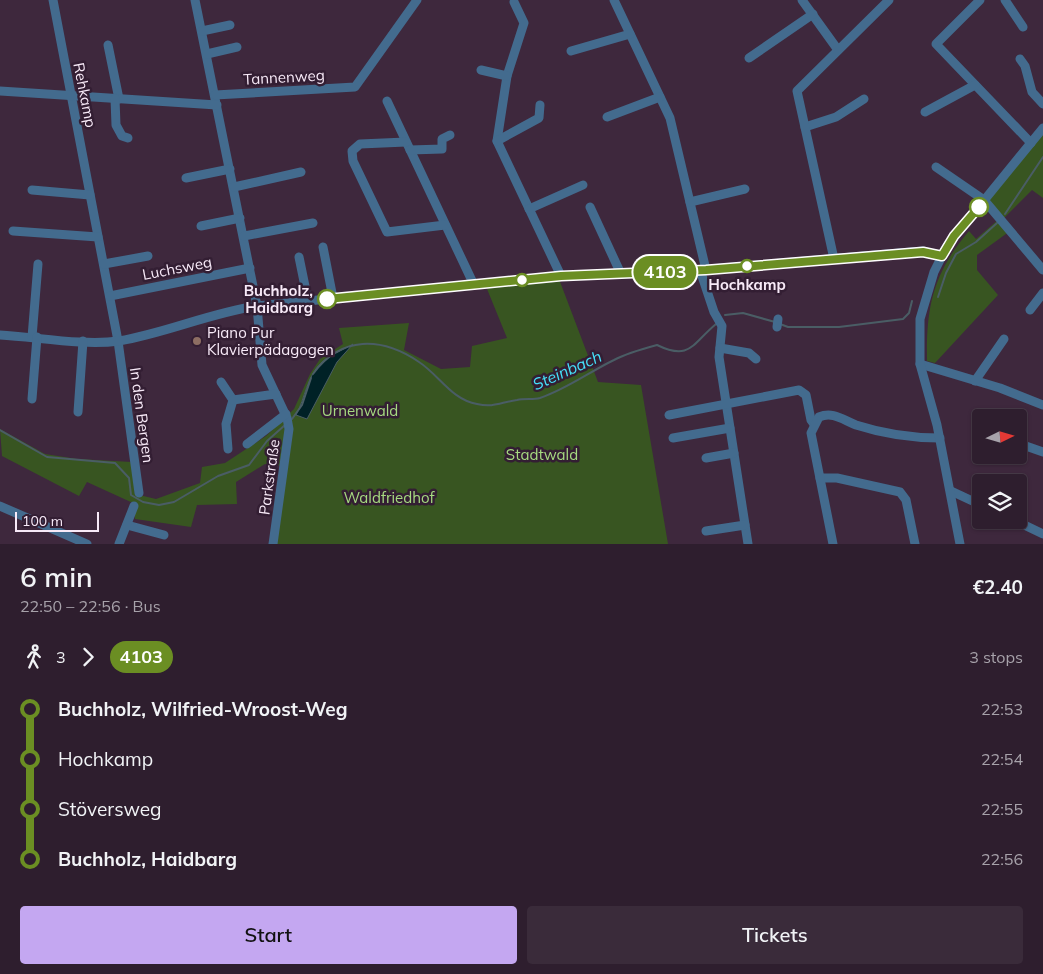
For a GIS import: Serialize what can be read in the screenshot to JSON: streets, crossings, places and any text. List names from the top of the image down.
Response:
{
  "streets": {
    "street": [
      "Tannenweg",
      "Rehkamp",
      "Luchsweg",
      "In den Bergen",
      "Parkstraße"
    ]
  },
  "crossings": [
    ["Tannenweg", "Parkstraße"],
    ["Rehkamp", "Luchsweg"],
    ["Rehkamp", "In den Bergen"],
    ["Luchsweg", "Parkstraße"]
  ],
  "water": ["Steinbach"],
  "parks": ["Urnenwald", "Stadtwald", "Waldfriedhof"],
  "places": ["Hochkamp", "Buchholz, Haidbarg", "Piano Pur Klavierpädagogen"],
  "lines": ["bus line 4103"],
  "scale_bar": "100 m",
  "north": "right",
  "page": {
    "on_map": "4103",
    "scale": "100 m",
    "heading": ["6 min", "22:50 – 22:56 · Bus", "€2.40"],
    "legs": ["3", "4103", "3 stops"],
    "list": [
      {
        "name": "Buchholz, Wilfried-Wroost-Weg",
        "value": "22:53"
      },
      {
        "name": "Hochkamp",
        "value": "22:54"
      },
      {
        "name": "Stöversweg",
        "value": "22:55"
      },
      {
        "name": "Buchholz, Haidbarg",
        "value": "22:56"
      }
    ],
    "buttons": ["Start", "Tickets"]
  }
}
